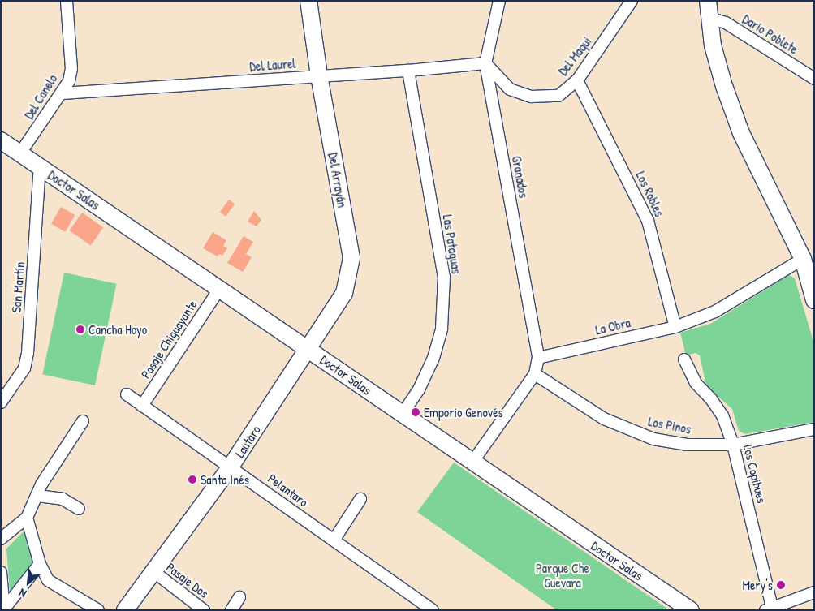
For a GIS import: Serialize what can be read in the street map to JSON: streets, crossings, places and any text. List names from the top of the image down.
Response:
{
  "streets": {
    "main road": ["Del Arrayán", "Doctor Salas", "Lautaro"],
    "street": [
      "Darío Poblete",
      "Del Maqui",
      "Del Laurel",
      "Del Canelo",
      "Granados",
      "Los Robles",
      "Las Pataguas",
      "San Martín",
      "La Obra",
      "Pasaje Chiguayante",
      "Los Pinos",
      "Los Copihues",
      "Pelantaro",
      "Pasaje Dos"
    ]
  },
  "crossings": [
    ["Del Maqui", "Del Laurel"],
    ["Del Maqui", "Granados"],
    ["Del Maqui", "Los Robles"],
    ["Del Laurel", "Del Canelo"],
    ["Del Laurel", "Granados"],
    ["Del Laurel", "Del Arrayán"],
    ["Del Laurel", "Las Pataguas"],
    ["Del Canelo", "Doctor Salas"],
    ["Granados", "La Obra"],
    ["Del Arrayán", "Doctor Salas"],
    ["Del Arrayán", "Lautaro"],
    ["Doctor Salas", "Las Pataguas"],
    ["Doctor Salas", "San Martín"],
    ["Doctor Salas", "Pasaje Chiguayante"],
    ["Doctor Salas", "Lautaro"],
    ["Los Robles", "La Obra"],
    ["Pasaje Chiguayante", "Pelantaro"],
    ["Los Pinos", "Los Copihues"],
    ["Lautaro", "Pelantaro"],
    ["Lautaro", "Pasaje Dos"]
  ],
  "parks": ["Parque Che Guevara"],
  "places": [
    "Cancha Hoyo",
    "Emporio Genovés",
    "Santa Inés",
    "Mery's"
  ],
  "north": "bottom left"
}
